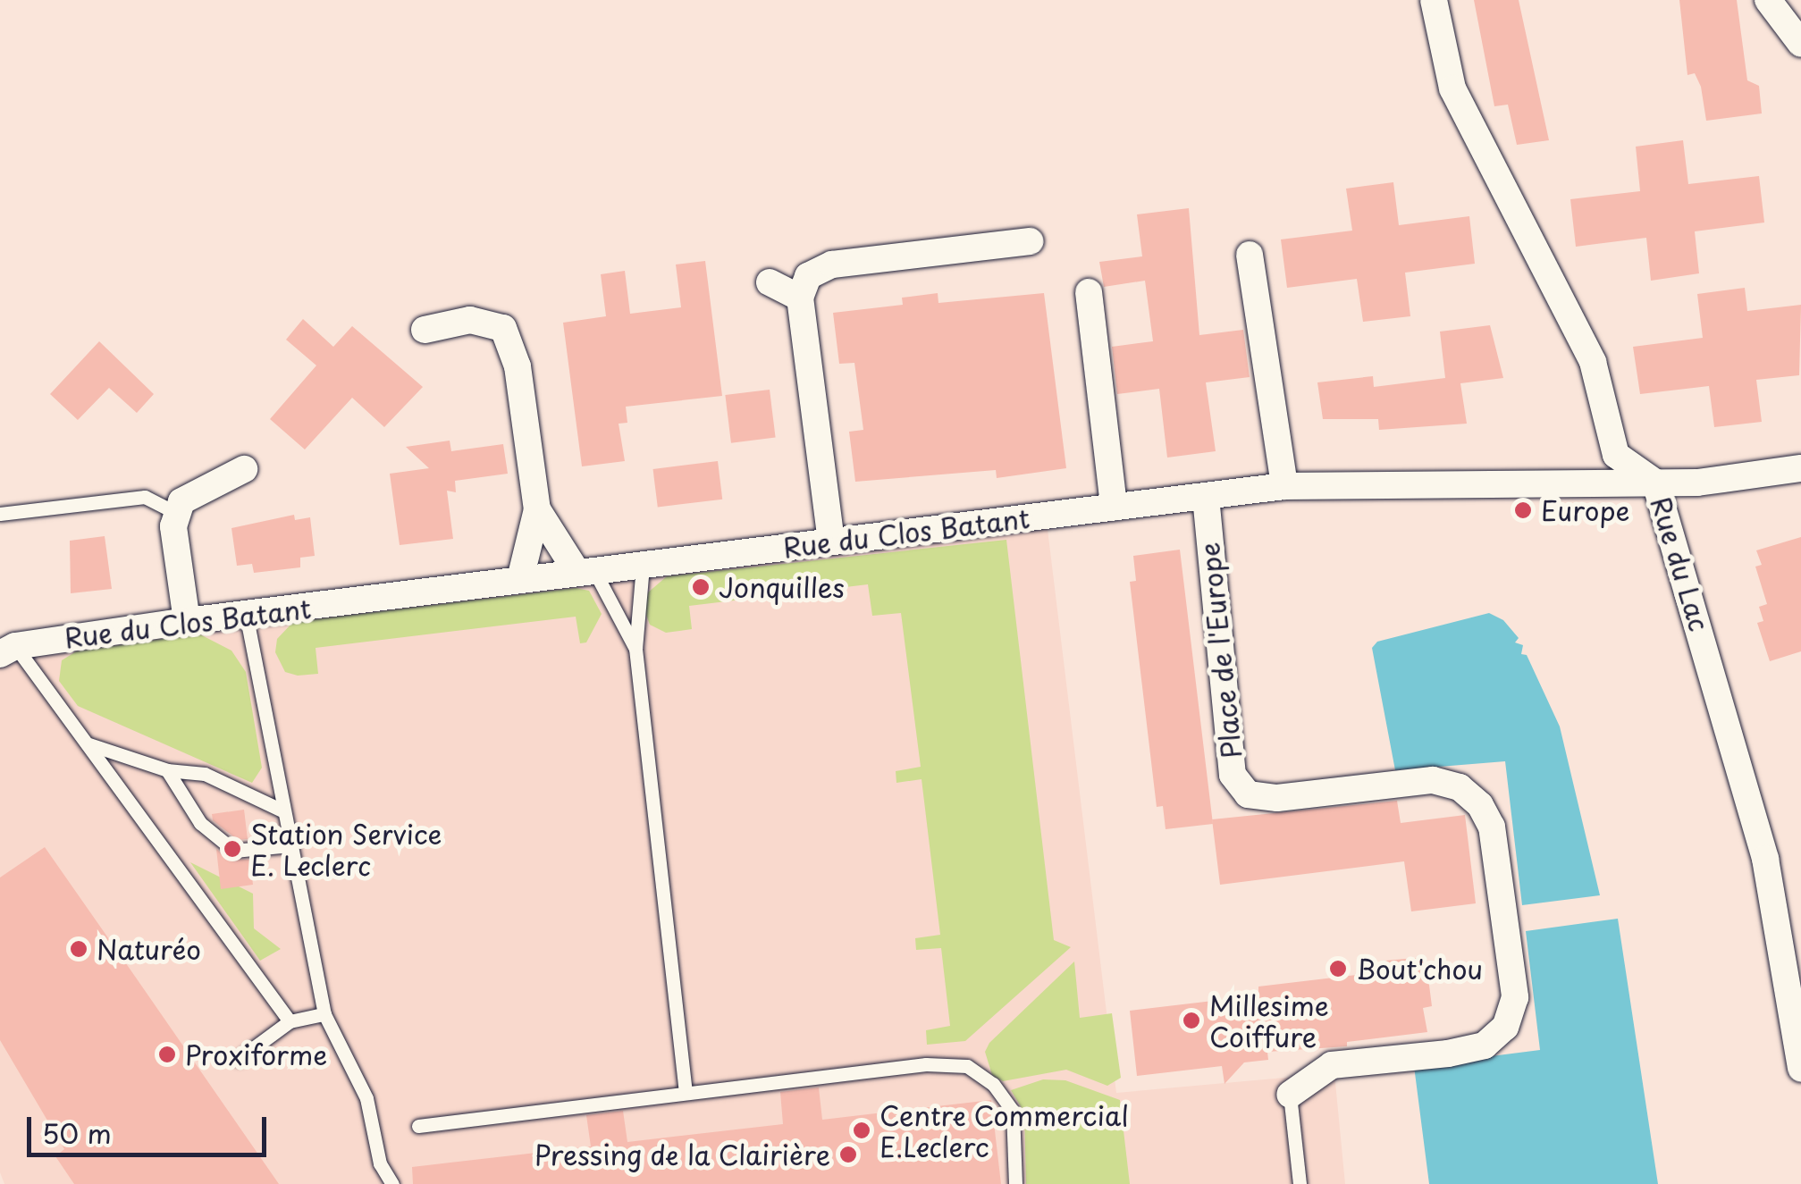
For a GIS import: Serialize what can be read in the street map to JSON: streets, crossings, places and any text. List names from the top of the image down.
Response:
{
  "streets": {
    "street": ["Rue du Clos Batant", "Rue du Lac", "Place de l'Europe"]
  },
  "crossings": [
    ["Rue du Clos Batant", "Rue du Lac"],
    ["Rue du Clos Batant", "Place de l'Europe"]
  ],
  "places": [
    "Europe",
    "Jonquilles",
    "Station Service E. Leclerc",
    "Naturéo",
    "Bout'chou",
    "Millesime Coiffure",
    "Proxiforme",
    "Centre Commercial E.Leclerc",
    "Pressing de la Clairière"
  ],
  "scale_bar": "50 m"
}
